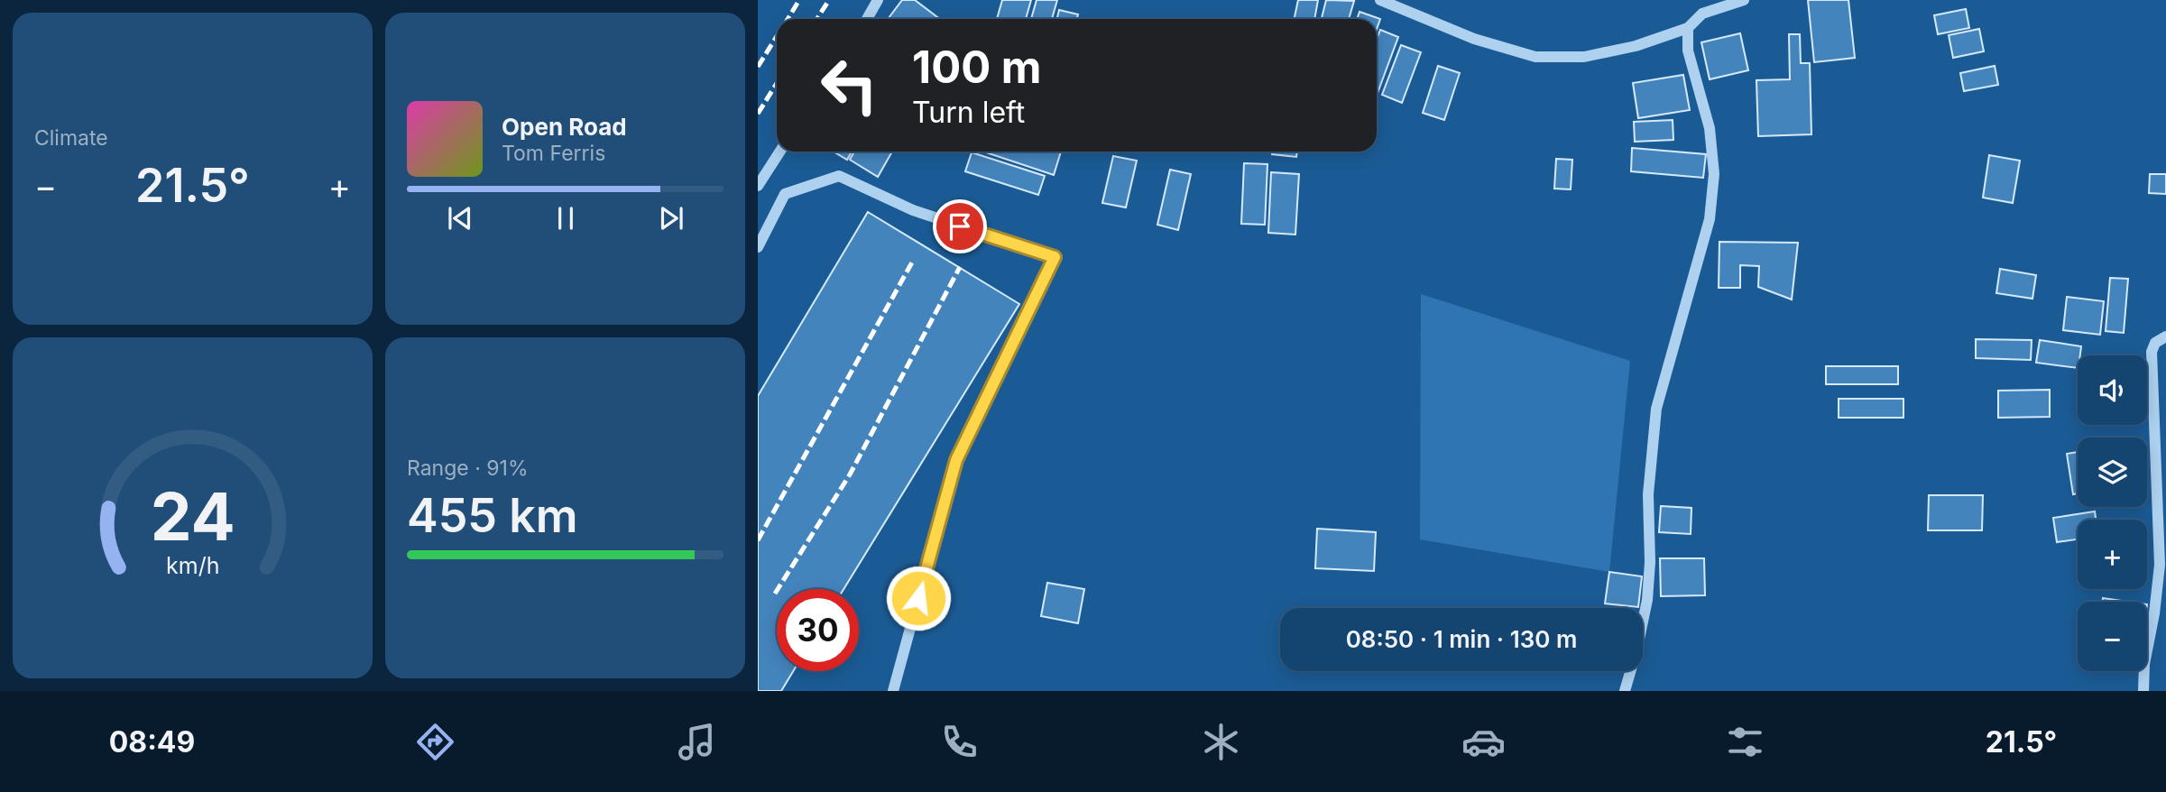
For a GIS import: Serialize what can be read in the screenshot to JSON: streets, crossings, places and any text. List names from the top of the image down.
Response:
{
  "page": {
    "tile": [
      "Climate",
      ["Range · 91%", "455 km"]
    ],
    "turn": ["100 m", "Turn left"],
    "song": ["Open Road", "Tom Ferris"],
    "heat": ["−", "21.5°", "+"],
    "map_buttons": ["+", "−"],
    "limit": "30",
    "trip": "08:50 · 1 min · 130 m",
    "tabs": ["08:49", "21.5°"],
    "gauge": ["24", "km/h"]
  }
}
